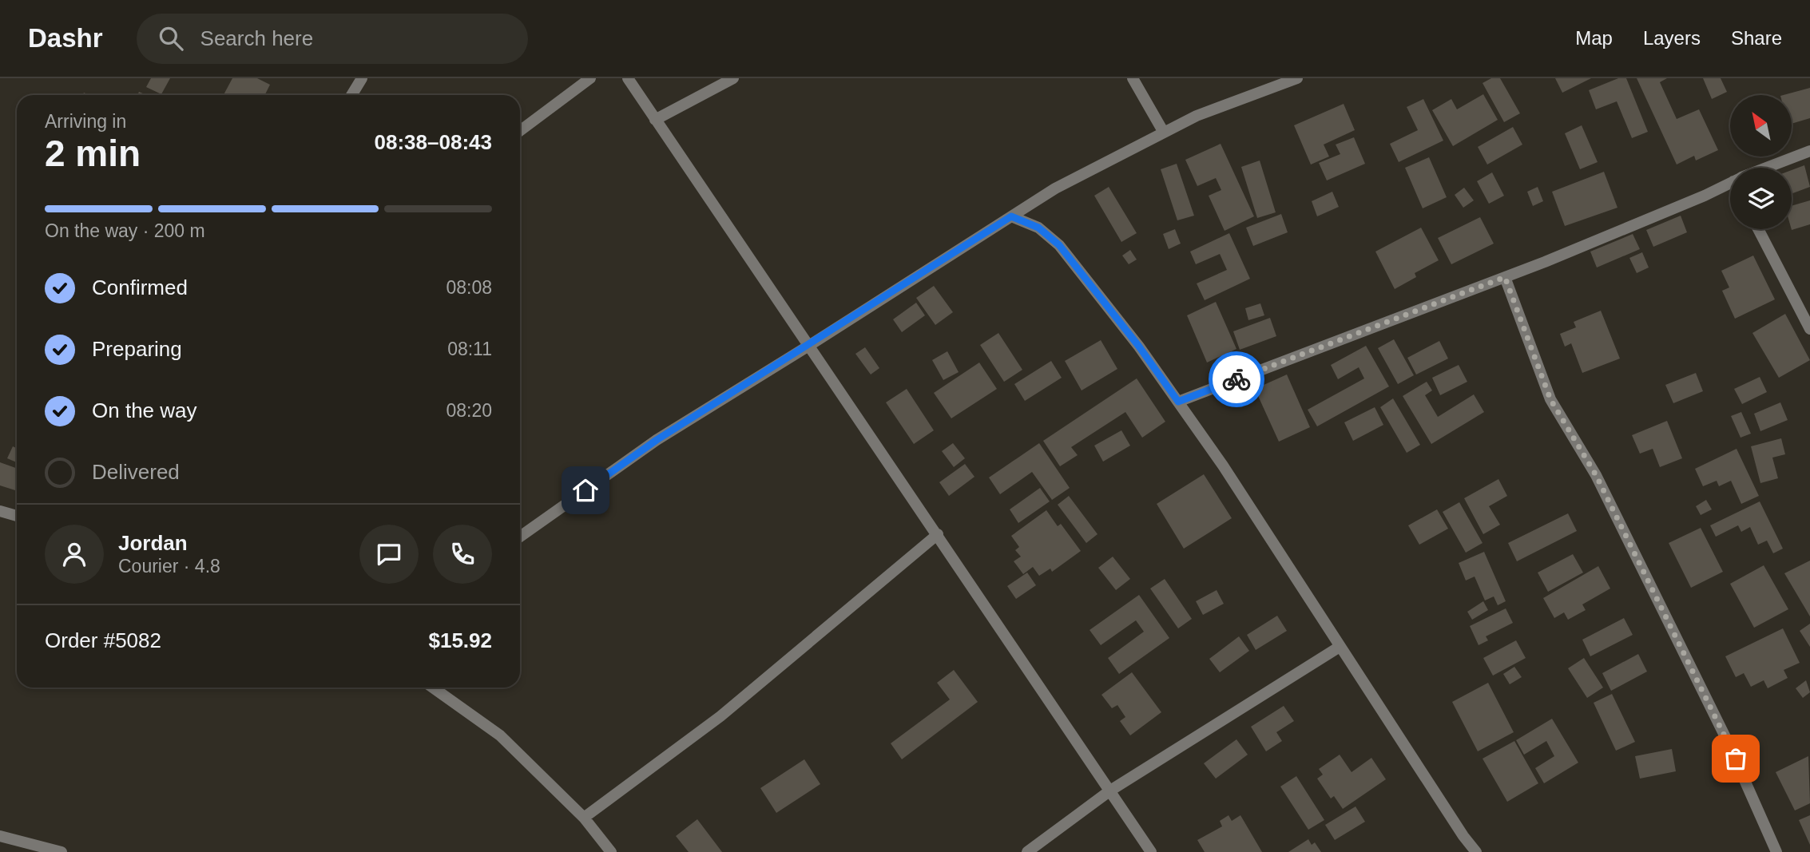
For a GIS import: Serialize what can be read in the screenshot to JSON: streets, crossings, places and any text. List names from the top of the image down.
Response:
{
  "north": "top left",
  "page": {
    "header": "Dashr",
    "search": "Search here",
    "nav": ["Map", "Layers", "Share"],
    "heading": ["2 min", "Arriving in", "08:38–08:43"],
    "panel": [
      "Jordan",
      "Courier · 4.8",
      "Order #5082",
      "$15.92"
    ],
    "bar": "On the way · 200 m",
    "list": [
      ["Confirmed", "08:08"],
      ["Preparing", "08:11"],
      ["On the way", "08:20"],
      "Delivered"
    ]
  }
}
